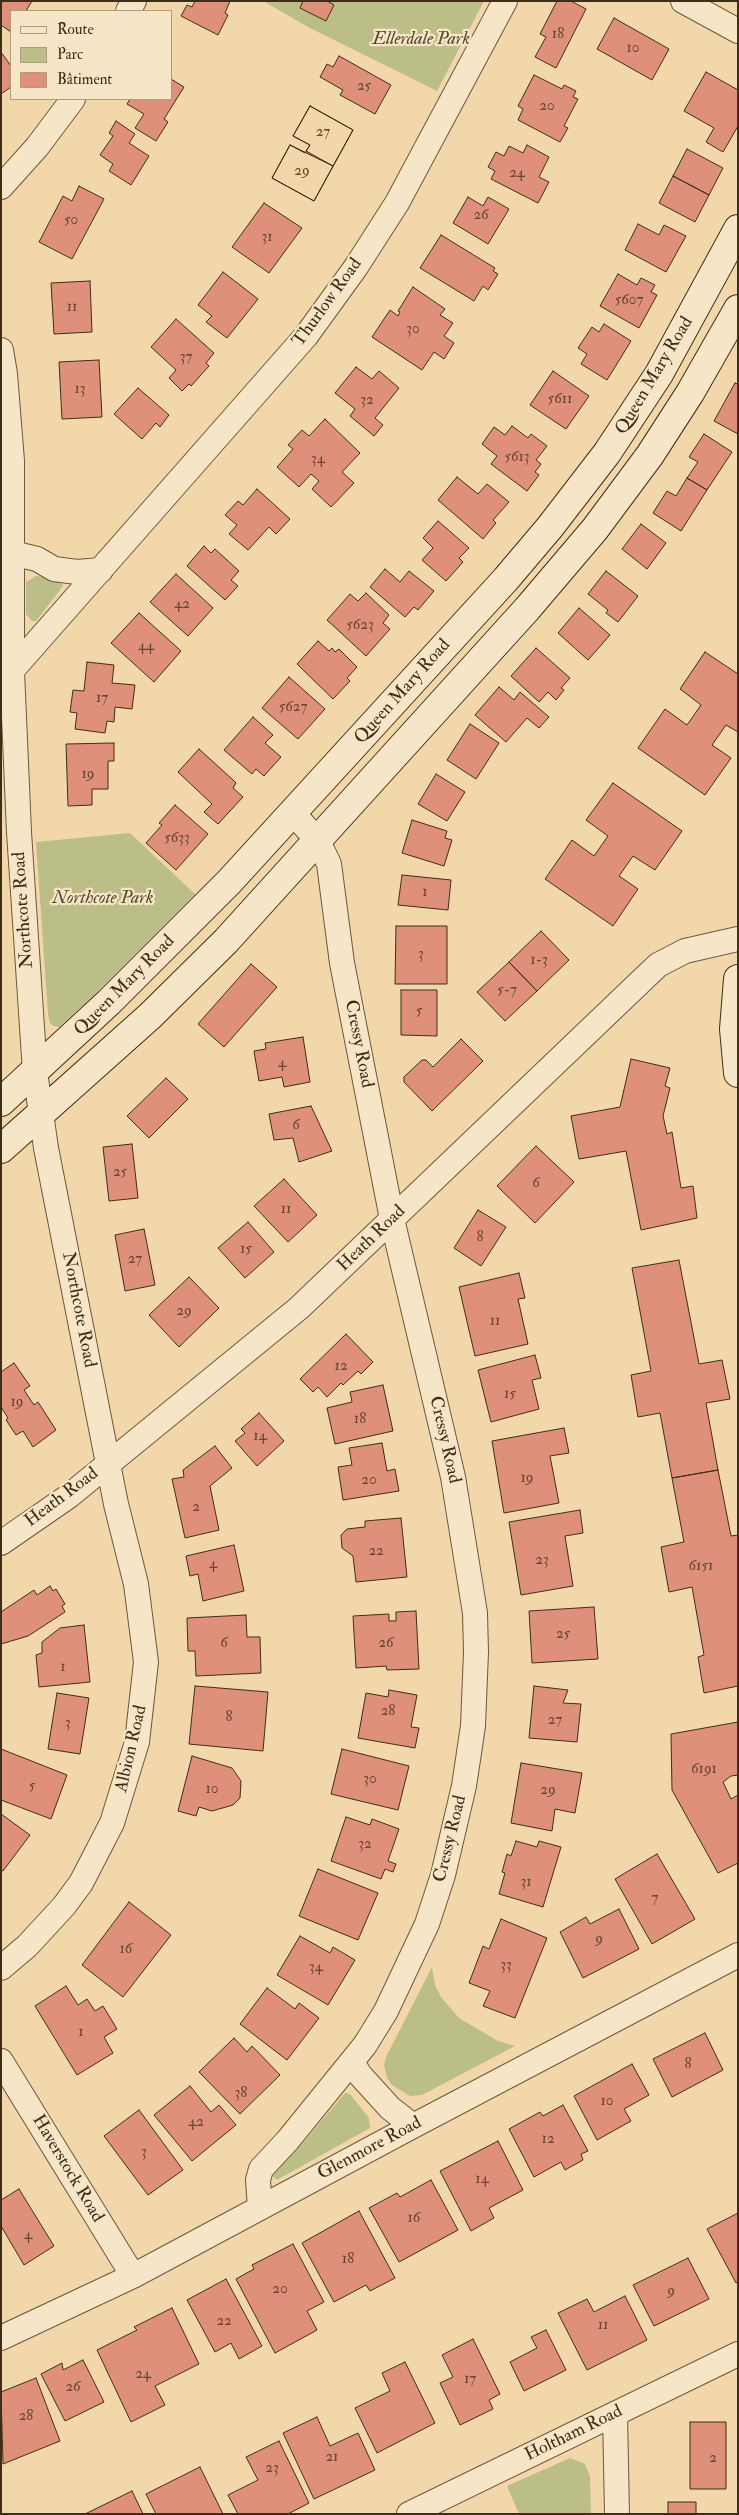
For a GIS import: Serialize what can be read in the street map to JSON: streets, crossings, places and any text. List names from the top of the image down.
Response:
{
  "streets": {
    "street": [
      "Thurlow Road",
      "Queen Mary Road",
      "Northcote Road",
      "Cressy Road",
      "Heath Road",
      "Albion Road",
      "Glenmore Road",
      "Haverstock Road",
      "Holtham Road"
    ]
  },
  "crossings": [
    ["Thurlow Road", "Northcote Road"],
    ["Queen Mary Road", "Northcote Road"],
    ["Queen Mary Road", "Cressy Road"],
    ["Northcote Road", "Heath Road"],
    ["Northcote Road", "Albion Road"],
    ["Cressy Road", "Heath Road"],
    ["Cressy Road", "Glenmore Road"],
    ["Heath Road", "Albion Road"],
    ["Glenmore Road", "Haverstock Road"]
  ],
  "parks": ["Ellerdale Park", "Northcote Park"],
  "house_numbers": [
    "18",
    "10",
    "25",
    "20",
    "27",
    "29",
    "24",
    "26",
    "50",
    "31",
    "5607",
    "11",
    "30",
    "37",
    "13",
    "5611",
    "32",
    "5613",
    "34",
    "42",
    "5623",
    "44",
    "17",
    "5627",
    "19",
    "5633",
    "1",
    "3",
    "1-3",
    "5-7",
    "5",
    "4",
    "6",
    "25",
    "6",
    "11",
    "8",
    "15",
    "27",
    "29",
    "11",
    "12",
    "15",
    "19",
    "18",
    "14",
    "19",
    "20",
    "2",
    "22",
    "23",
    "4",
    "6151",
    "25",
    "6",
    "26",
    "1",
    "28",
    "8",
    "27",
    "3",
    "6191",
    "30",
    "5",
    "10",
    "29",
    "32",
    "31",
    "7",
    "9",
    "16",
    "33",
    "34",
    "1",
    "8",
    "38",
    "10",
    "42",
    "12",
    "3",
    "14",
    "16",
    "4",
    "18",
    "20",
    "9",
    "22",
    "11",
    "24",
    "17",
    "26",
    "28",
    "21",
    "2",
    "23"
  ],
  "legend": ["Route", "Parc", "Bâtiment"]
}
